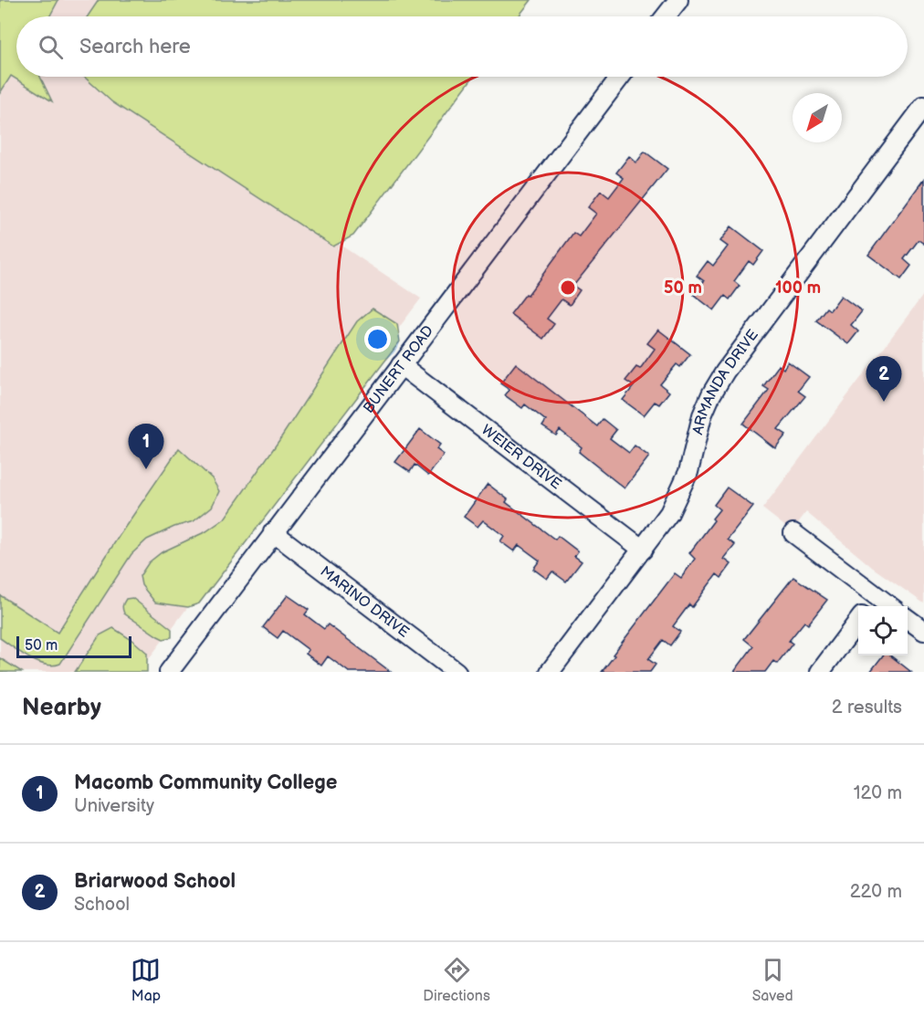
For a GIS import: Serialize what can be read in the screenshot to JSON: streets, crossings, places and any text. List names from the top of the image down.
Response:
{
  "streets": {
    "street": [
      "BUNERT ROAD",
      "ARMANDA DRIVE",
      "WEIER DRIVE",
      "MARINO DRIVE"
    ]
  },
  "crossings": [
    ["BUNERT ROAD", "WEIER DRIVE"],
    ["BUNERT ROAD", "MARINO DRIVE"],
    ["ARMANDA DRIVE", "WEIER DRIVE"]
  ],
  "scale_bar": "50 m",
  "north": "bottom left",
  "page": {
    "search": "Search here",
    "pins": ["2", "1"],
    "scale": "50 m",
    "heading": ["Nearby", "2 results"],
    "list": [
      {
        "mark": "1",
        "name": "Macomb Community College",
        "note": "University",
        "value": "120 m"
      },
      {
        "mark": "2",
        "name": "Briarwood School",
        "note": "School",
        "value": "220 m"
      }
    ],
    "nav": ["Map", "Directions", "Saved"]
  },
  "rings": ["50 m", "100 m"]
}
